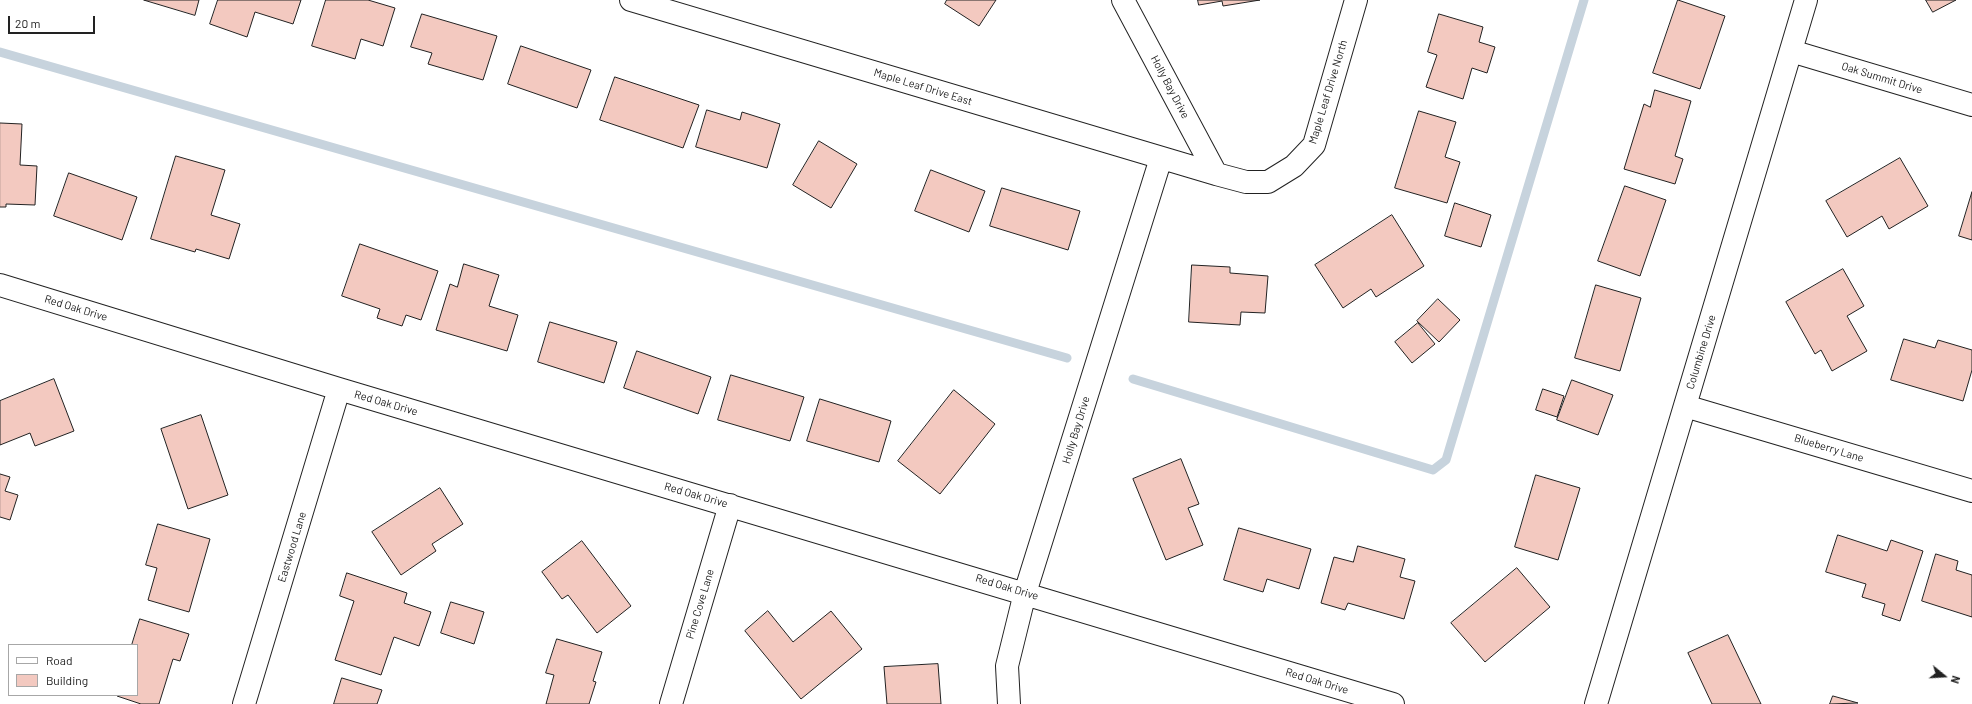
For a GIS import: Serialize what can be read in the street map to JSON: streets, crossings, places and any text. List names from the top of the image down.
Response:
{
  "streets": {
    "street": [
      "Oak Summit Drive",
      "Maple Leaf Drive East",
      "Holly Bay Drive",
      "Maple Leaf Drive North",
      "Red Oak Drive",
      "Columbine Drive",
      "Blueberry Lane",
      "Eastwood Lane",
      "Pine Cove Lane"
    ]
  },
  "crossings": [
    ["Oak Summit Drive", "Columbine Drive"],
    ["Maple Leaf Drive East", "Holly Bay Drive"],
    ["Maple Leaf Drive East", "Maple Leaf Drive North"],
    ["Holly Bay Drive", "Maple Leaf Drive North"],
    ["Holly Bay Drive", "Red Oak Drive"],
    ["Red Oak Drive", "Eastwood Lane"],
    ["Red Oak Drive", "Pine Cove Lane"],
    ["Columbine Drive", "Blueberry Lane"]
  ],
  "legend": ["Road", "Building"],
  "scale_bar": "20 m",
  "north": "right"
}
